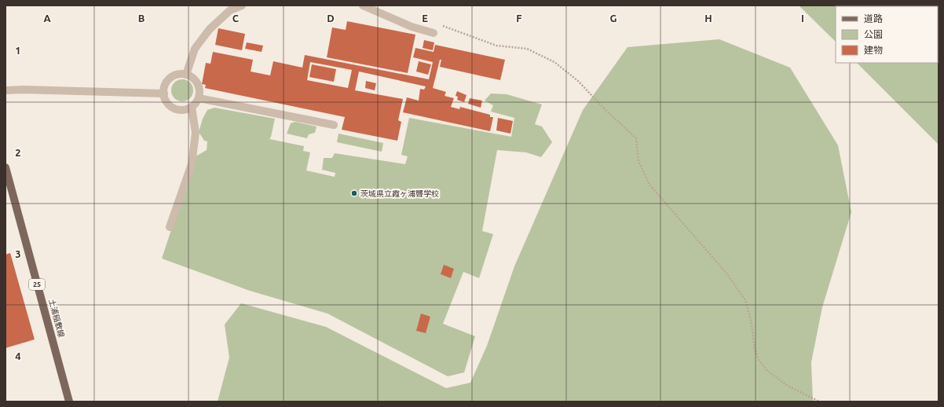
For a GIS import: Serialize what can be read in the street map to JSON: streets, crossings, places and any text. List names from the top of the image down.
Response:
{
  "streets": {
    "main road": ["25", "土浦稲敷線"]
  },
  "places": ["茨城県立霞ヶ浦聾学校"],
  "legend": ["道路", "公園", "建物"],
  "grid": {
    "columns": [
      "A",
      "B",
      "C",
      "D",
      "E",
      "F",
      "G",
      "H",
      "I"
    ],
    "rows": [
      "1",
      "2",
      "3",
      "4"
    ]
  }
}
